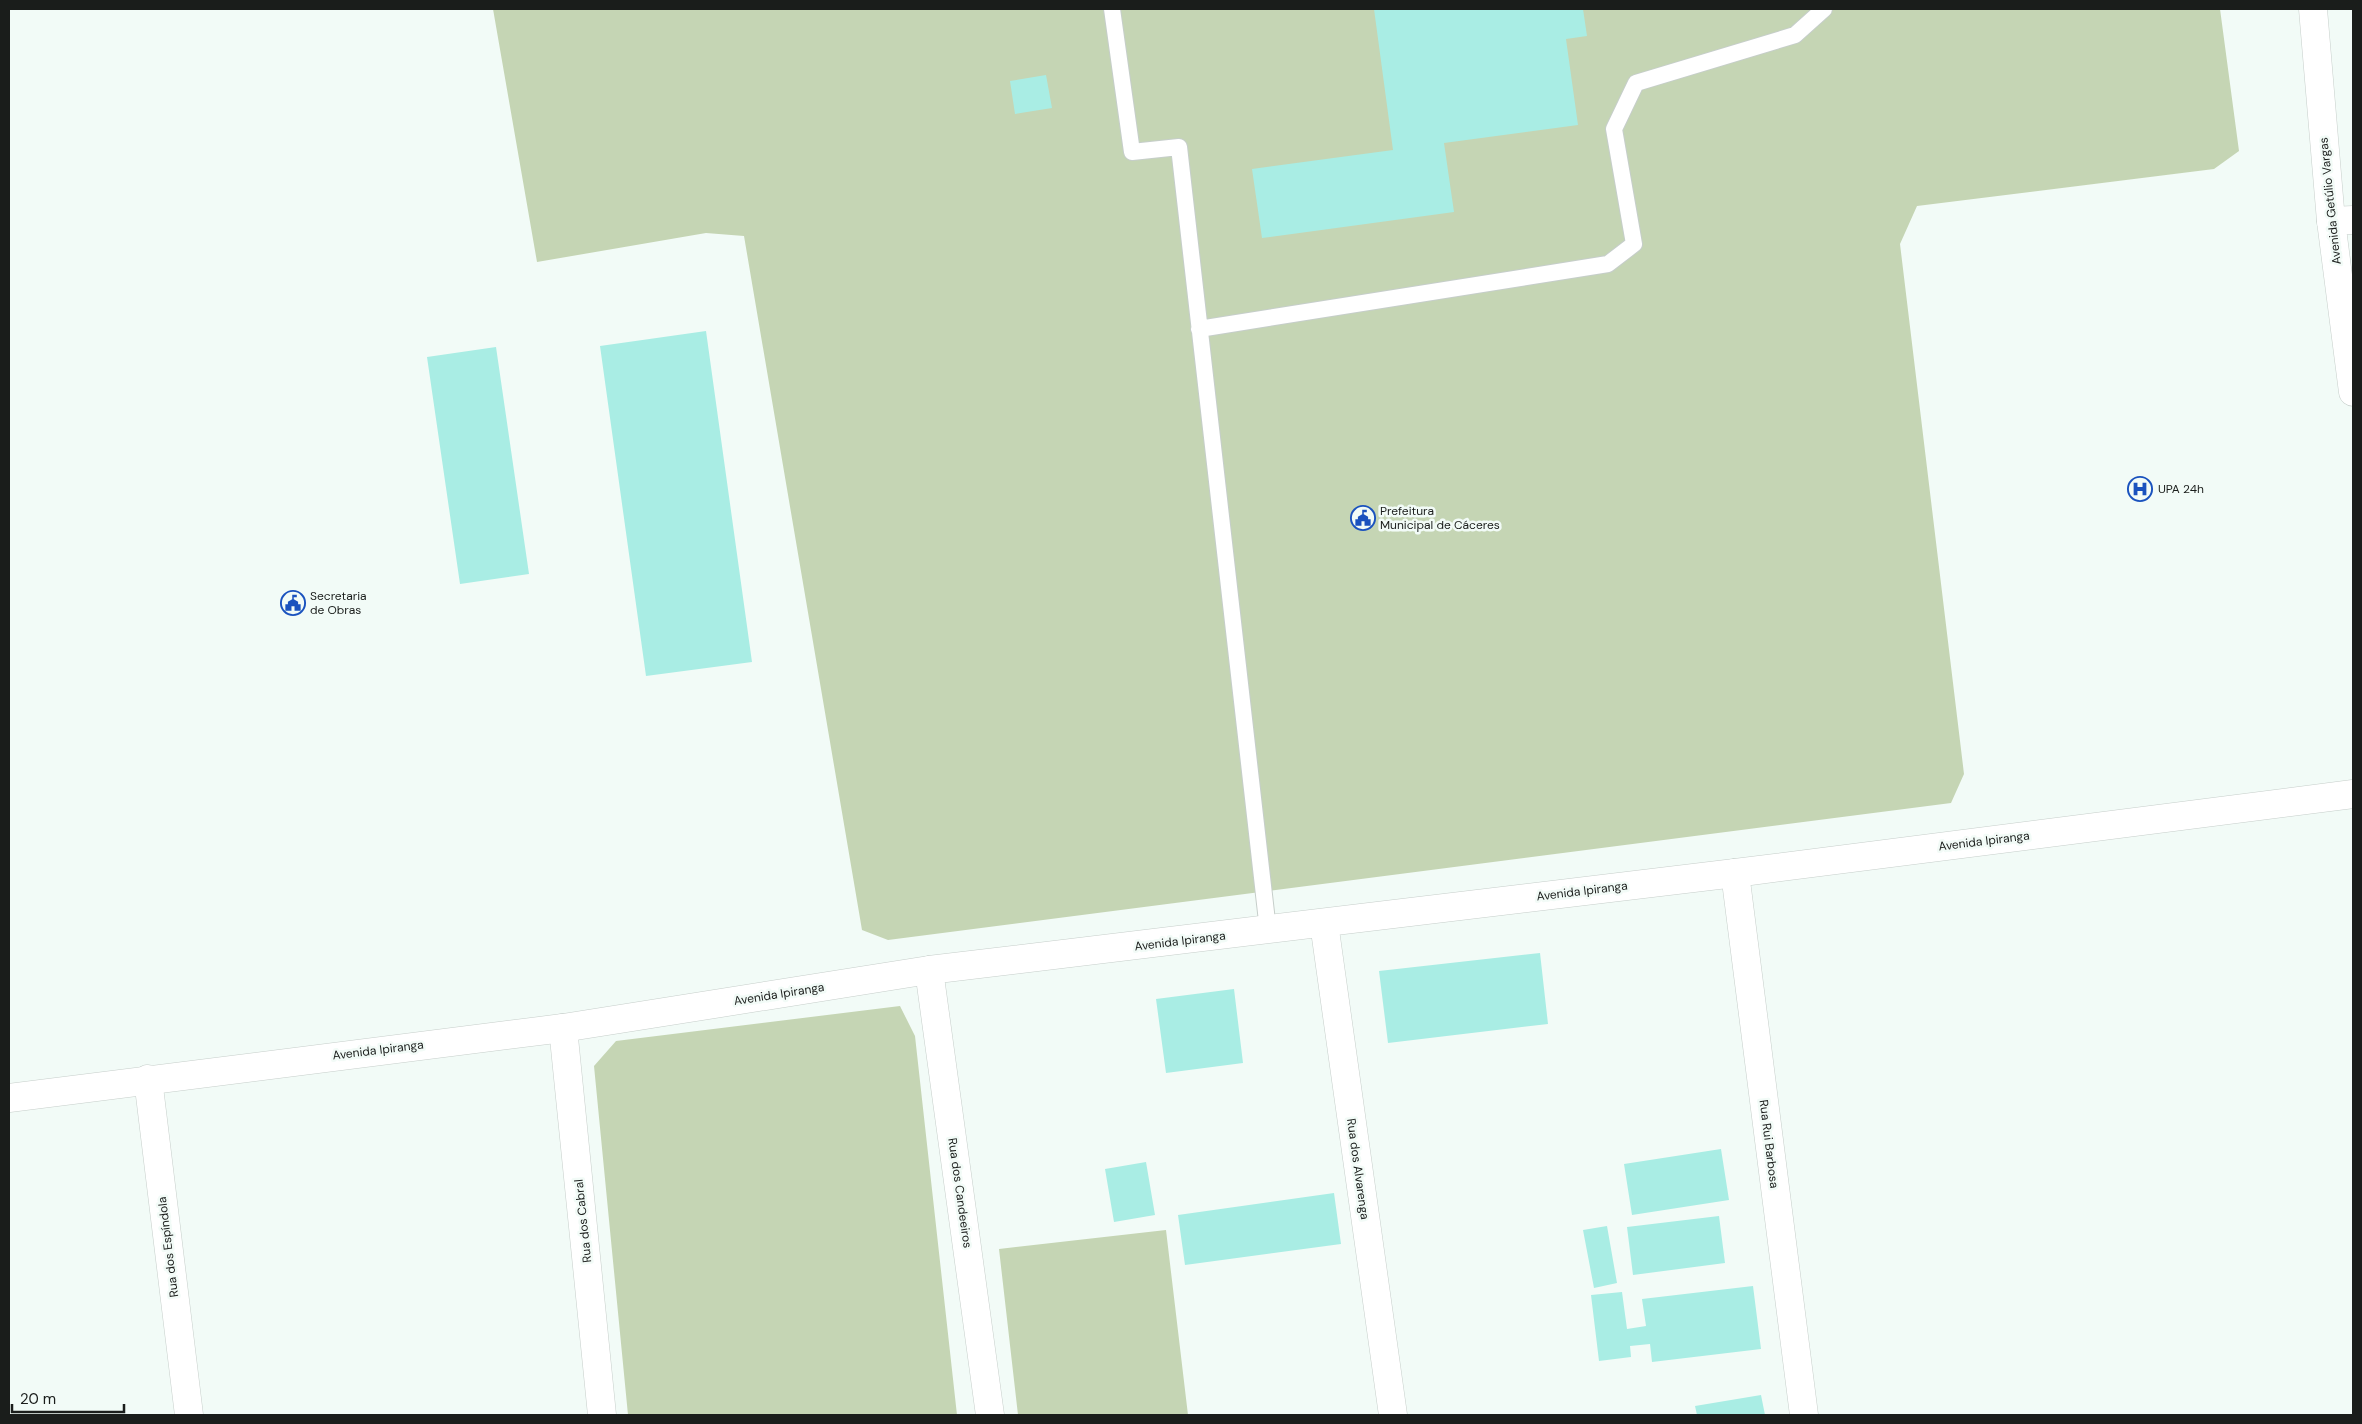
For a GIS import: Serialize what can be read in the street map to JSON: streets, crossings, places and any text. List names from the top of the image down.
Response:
{
  "streets": {
    "street": [
      "Avenida Getúlio Vargas",
      "Avenida Ipiranga",
      "Rua Rui Barbosa",
      "Rua dos Alvarenga",
      "Rua dos Candeeiros",
      "Rua dos Cabral",
      "Rua dos Espíndola"
    ]
  },
  "crossings": [
    ["Avenida Ipiranga", "Rua Rui Barbosa"],
    ["Avenida Ipiranga", "Rua dos Alvarenga"],
    ["Avenida Ipiranga", "Rua dos Candeeiros"],
    ["Avenida Ipiranga", "Rua dos Cabral"],
    ["Avenida Ipiranga", "Rua dos Espíndola"]
  ],
  "places": {
    "hospital": ["UPA 24h"],
    "public building": ["Prefeitura Municipal de Cáceres", "Secretaria de Obras"]
  },
  "scale_bar": "20 m"
}
